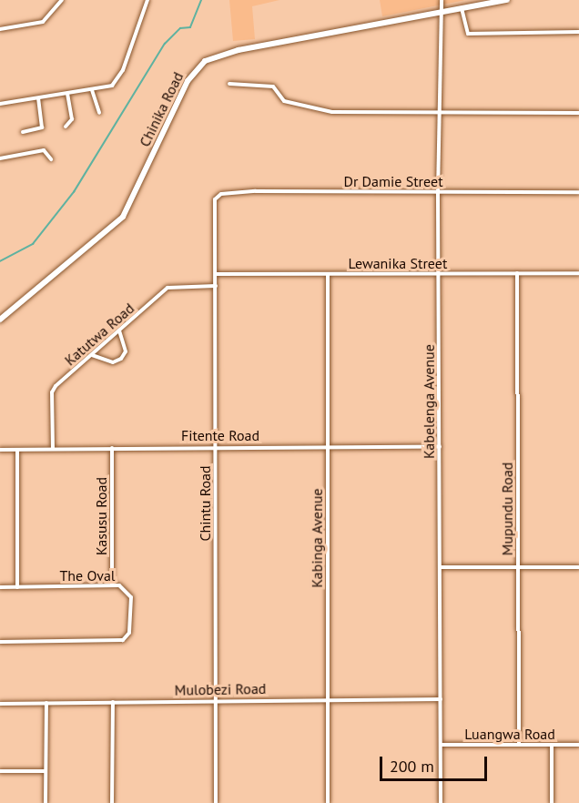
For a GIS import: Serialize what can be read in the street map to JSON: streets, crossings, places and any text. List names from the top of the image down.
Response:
{
  "streets": {
    "main road": ["Chinika Road"],
    "street": [
      "Dr Damie Street",
      "Lewanika Street",
      "Katutwa Road",
      "Kabelenga Avenue",
      "Fitente Road",
      "Chintu Road",
      "Mupundu Road",
      "Kasusu Road",
      "Kabinga Avenue",
      "The Oval",
      "Mulobezi Road",
      "Luangwa Road"
    ]
  },
  "crossings": [
    ["Chinika Road", "Kabelenga Avenue"],
    ["Dr Damie Street", "Kabelenga Avenue"],
    ["Dr Damie Street", "Chintu Road"],
    ["Lewanika Street", "Kabelenga Avenue"],
    ["Lewanika Street", "Chintu Road"],
    ["Lewanika Street", "Mupundu Road"],
    ["Lewanika Street", "Kabinga Avenue"],
    ["Katutwa Road", "Fitente Road"],
    ["Katutwa Road", "Chintu Road"],
    ["Kabelenga Avenue", "Fitente Road"],
    ["Kabelenga Avenue", "Mulobezi Road"],
    ["Kabelenga Avenue", "Luangwa Road"],
    ["Fitente Road", "Chintu Road"],
    ["Fitente Road", "Kasusu Road"],
    ["Fitente Road", "Kabinga Avenue"],
    ["Chintu Road", "Mulobezi Road"],
    ["Mupundu Road", "Luangwa Road"],
    ["Kasusu Road", "The Oval"],
    ["Kabinga Avenue", "Mulobezi Road"]
  ],
  "scale_bar": "200 m"
}
